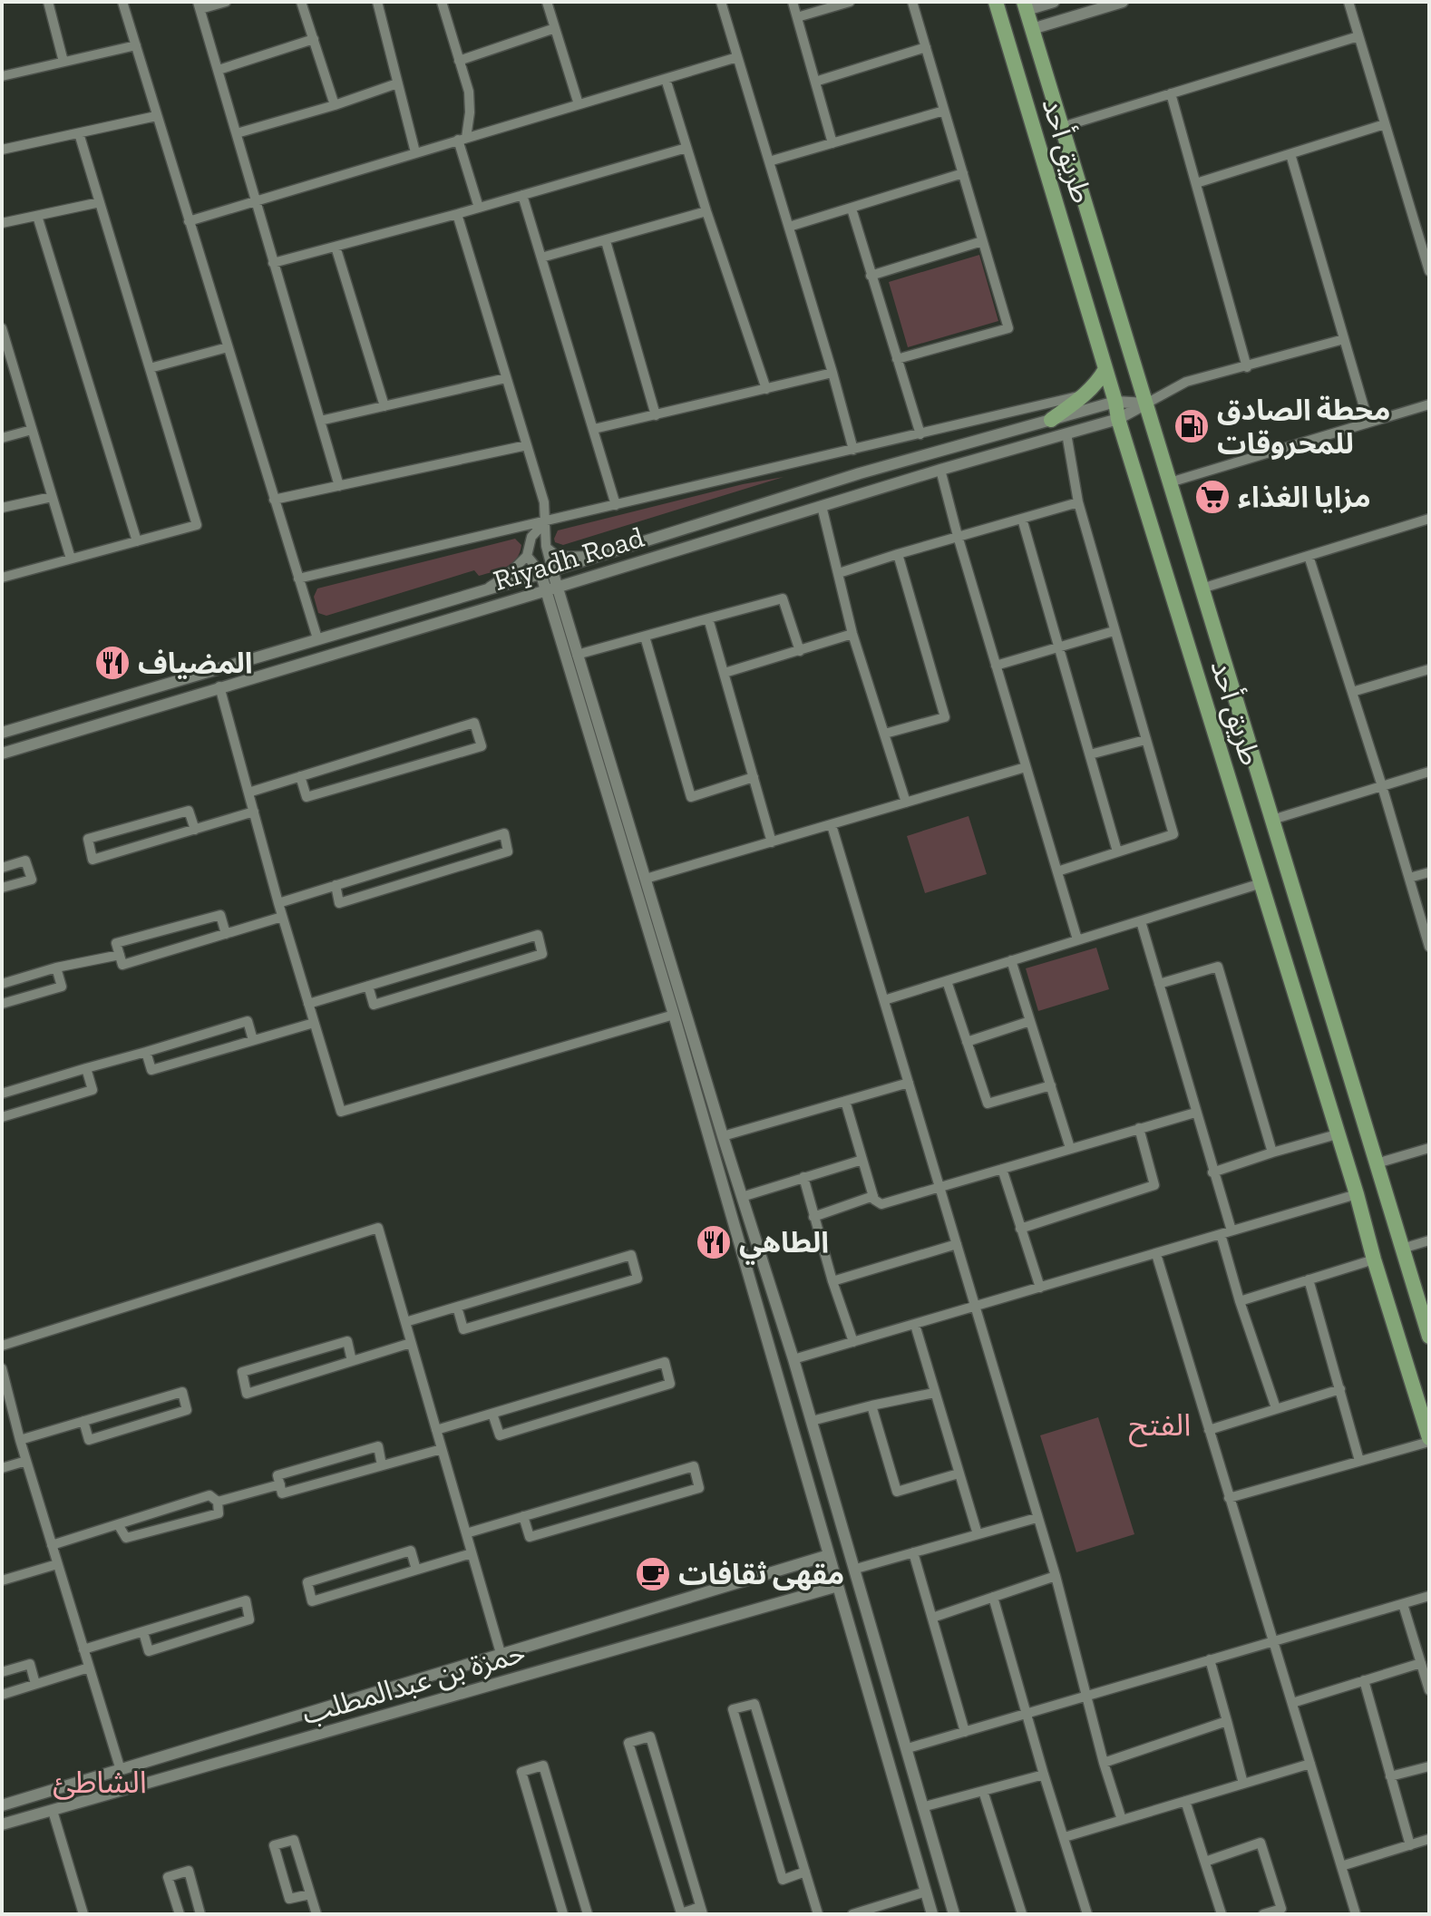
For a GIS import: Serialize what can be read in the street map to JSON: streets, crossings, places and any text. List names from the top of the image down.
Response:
{
  "streets": {
    "main road": ["طريق أحد"],
    "street": ["Riyadh Road", "حمزة بن عبدالمطلب"]
  },
  "crossings": [
    ["طريق أحد", "Riyadh Road"]
  ],
  "districts": ["الفتح", "الشاطئ"],
  "places": {
    "fuel station": ["محطة الصادق للمحروقات"],
    "supermarket": ["مزايا الغذاء"],
    "restaurant": ["المضياف", "الطاهي"],
    "cafe": ["مقهى ثقافات"]
  }
}
